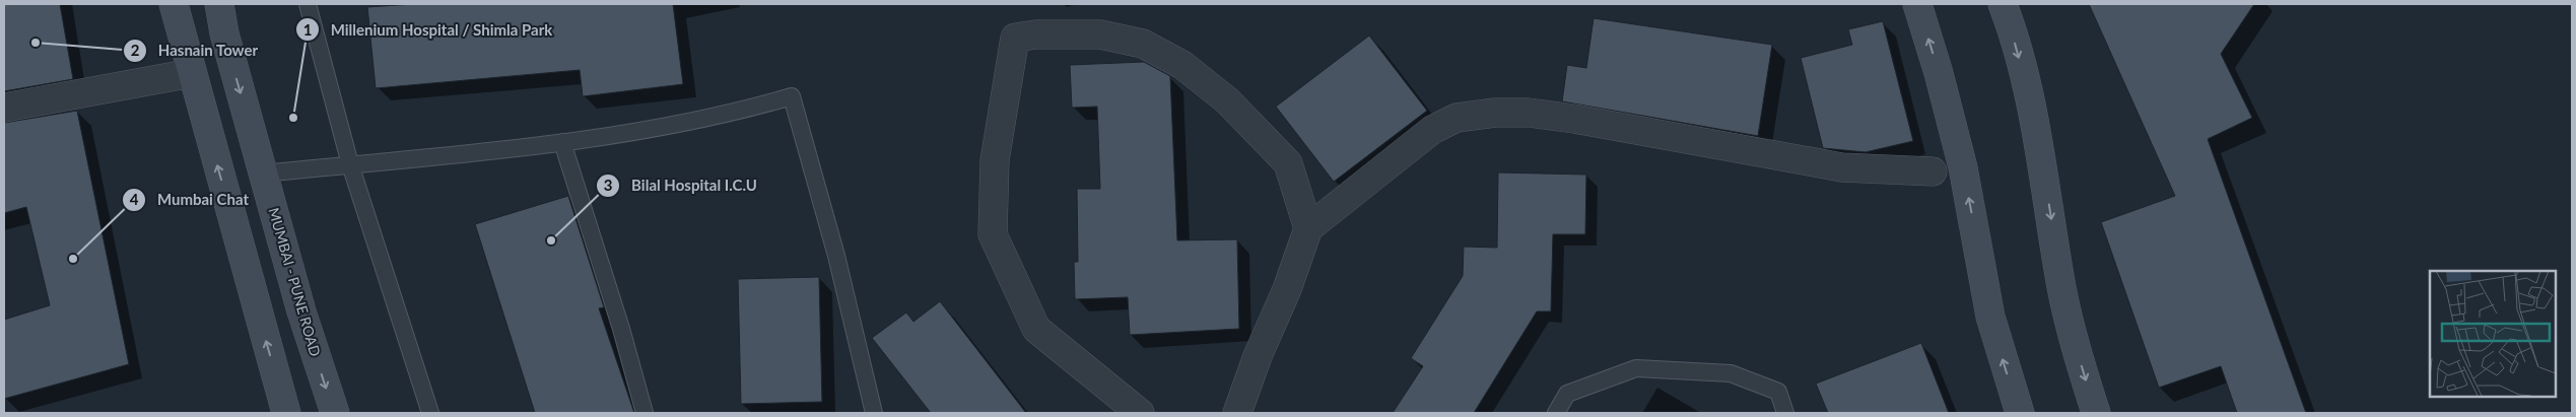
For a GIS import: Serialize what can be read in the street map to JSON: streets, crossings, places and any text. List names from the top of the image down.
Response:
{
  "streets": {
    "main road": ["MUMBAI - PUNE ROAD"]
  },
  "places": [
    "Hasnain Tower",
    "Millenium Hospital / Shimla Park",
    "Bilal Hospital I.C.U",
    "Mumbai Chat"
  ]
}
